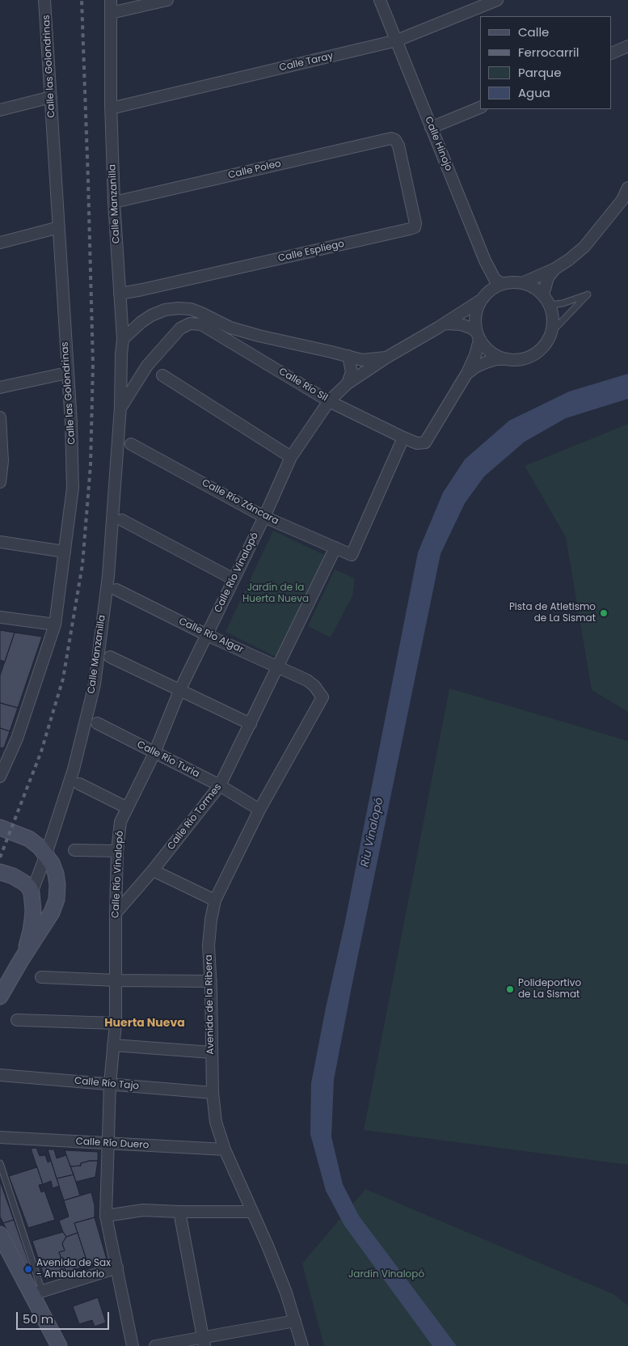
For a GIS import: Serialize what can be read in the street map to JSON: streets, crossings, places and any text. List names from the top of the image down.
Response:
{
  "streets": {
    "street": [
      "Calle Taray",
      "Calle las Golondrinas",
      "Calle Hinojo",
      "Calle Poleo",
      "Calle Manzanilla",
      "Calle Espliego",
      "Calle Río Sil",
      "Calle Río Záncara",
      "Calle Río Vinalopó",
      "Calle Río Algar",
      "Calle Río Turia",
      "Calle Río Tormes",
      "Avenida de la Ribera",
      "Calle Río Tajo",
      "Calle Río Duero"
    ]
  },
  "crossings": [
    ["Calle Taray", "Calle Hinojo"],
    ["Calle Taray", "Calle Manzanilla"],
    ["Calle Hinojo", "Calle Río Vinalopó"],
    ["Calle Poleo", "Calle Manzanilla"],
    ["Calle Poleo", "Calle Espliego"],
    ["Calle Manzanilla", "Calle Espliego"],
    ["Calle Manzanilla", "Calle Río Sil"],
    ["Calle Río Sil", "Calle Río Záncara"],
    ["Calle Río Sil", "Calle Río Vinalopó"],
    ["Calle Río Záncara", "Calle Río Vinalopó"],
    ["Calle Río Záncara", "Calle Río Tormes"],
    ["Calle Río Vinalopó", "Calle Río Algar"],
    ["Calle Río Vinalopó", "Calle Río Turia"],
    ["Calle Río Vinalopó", "Calle Río Tormes"],
    ["Calle Río Vinalopó", "Calle Río Tajo"],
    ["Calle Río Vinalopó", "Calle Río Duero"],
    ["Calle Río Algar", "Calle Río Tormes"],
    ["Calle Río Algar", "Avenida de la Ribera"],
    ["Calle Río Turia", "Calle Río Tormes"],
    ["Calle Río Turia", "Avenida de la Ribera"],
    ["Avenida de la Ribera", "Calle Río Tajo"],
    ["Avenida de la Ribera", "Calle Río Duero"]
  ],
  "districts": ["Huerta Nueva"],
  "water": ["Riu Vinalopó"],
  "parks": ["Jardín de la Huerta Nueva", "Jardín Vinalopó"],
  "places": ["Pista de Atletismo de La Sismat", "Polideportivo de La Sismat", "Avenida de Sax - Ambulatorio"],
  "legend": [
    "Calle",
    "Ferrocarril",
    "Parque",
    "Agua"
  ],
  "scale_bar": "50 m"
}
